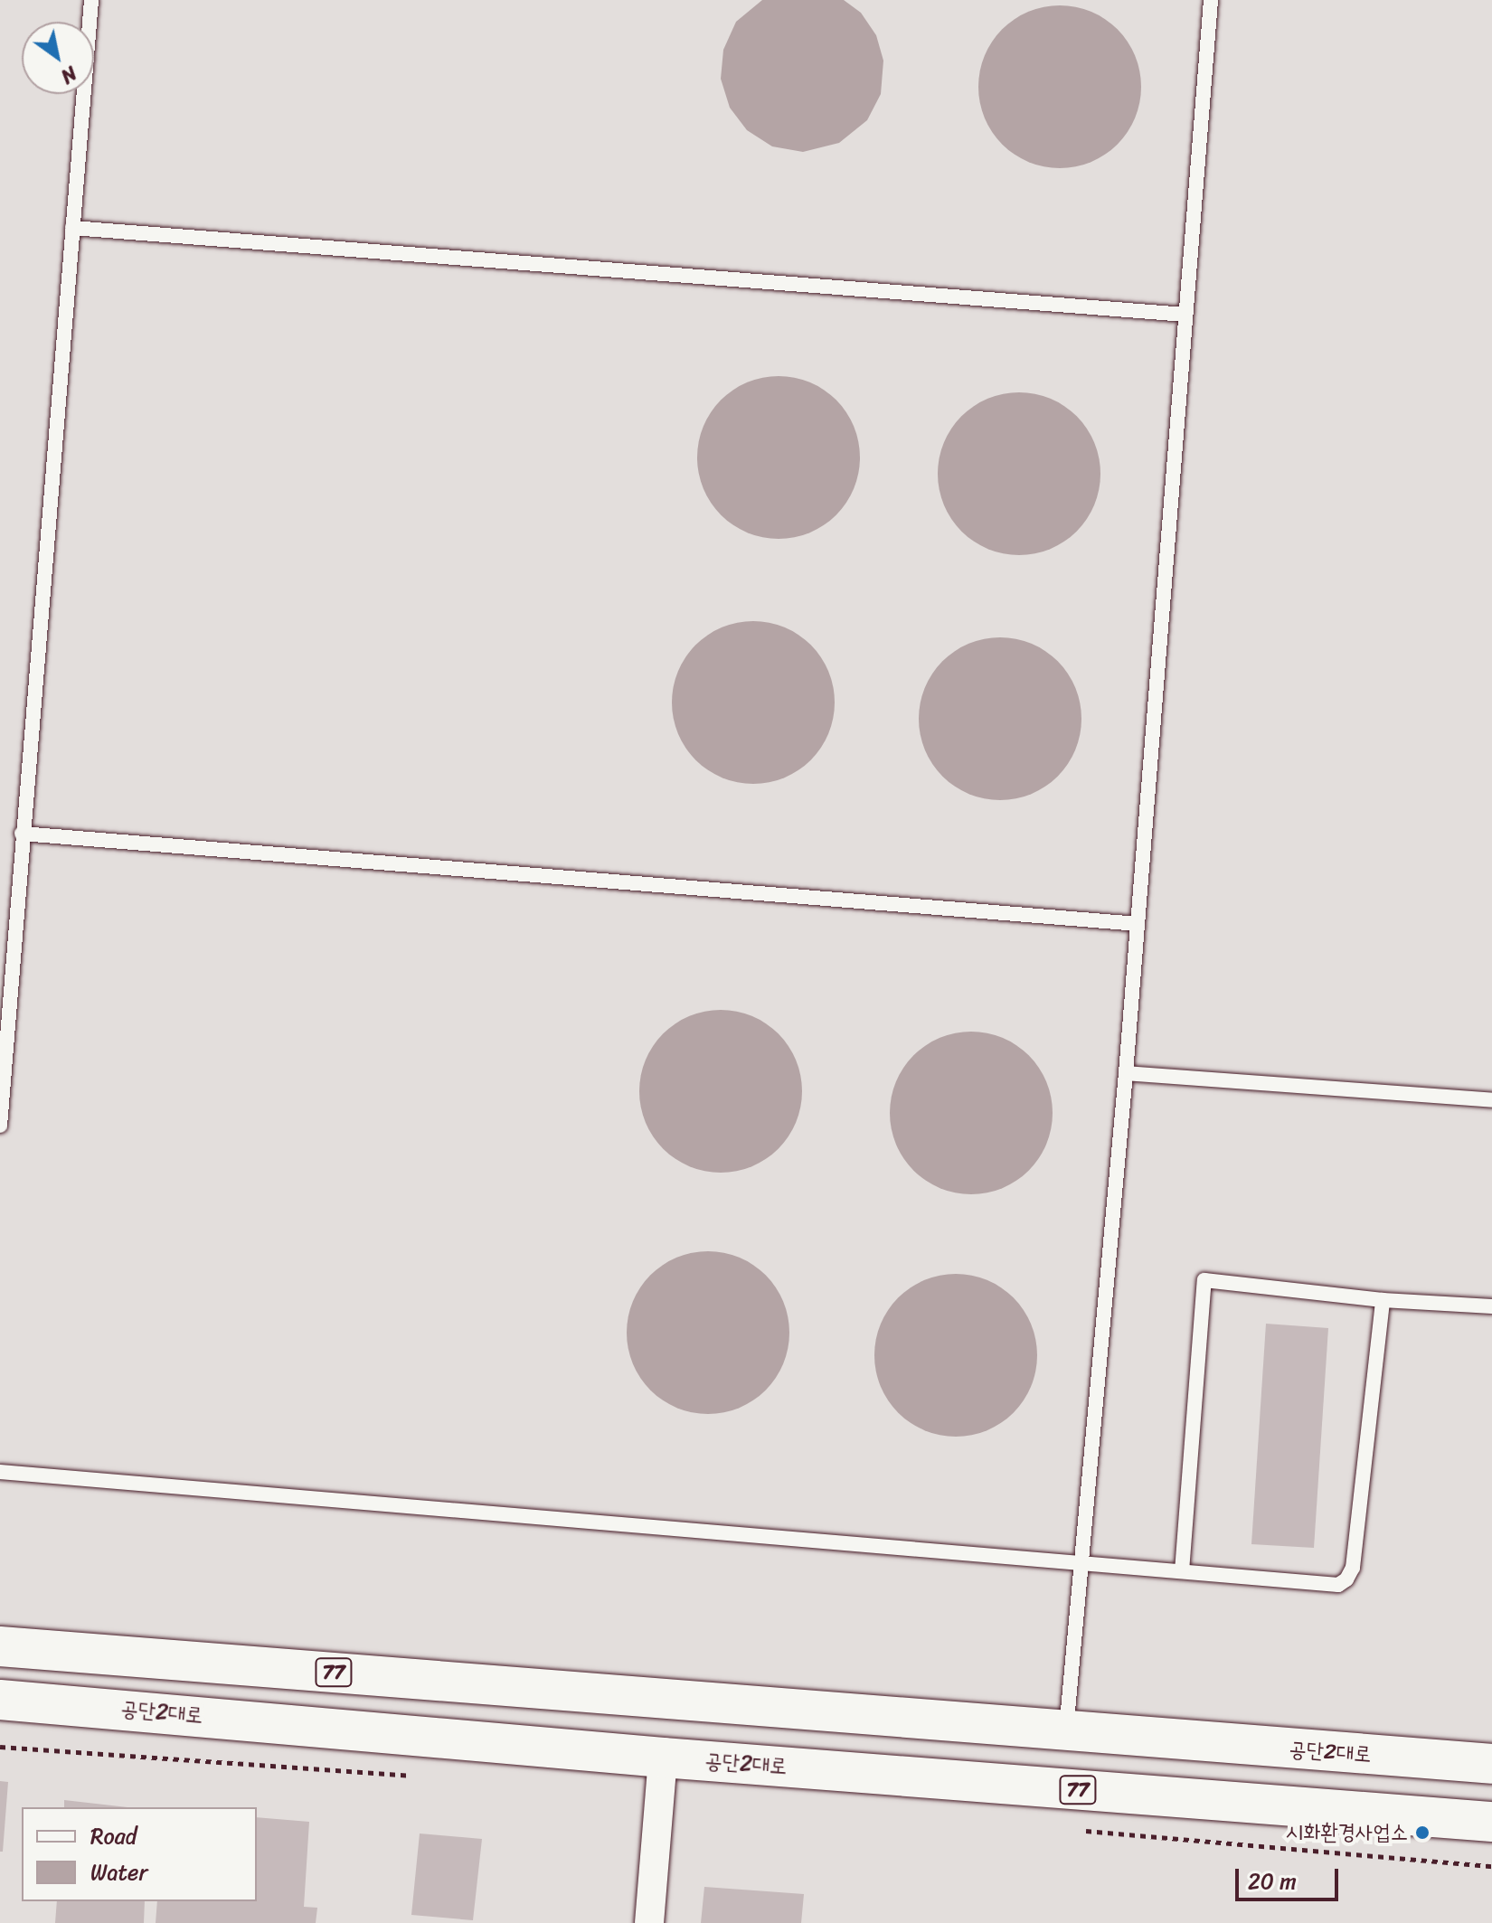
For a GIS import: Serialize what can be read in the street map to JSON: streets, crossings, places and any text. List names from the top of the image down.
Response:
{
  "streets": {
    "main road": ["77", "공단2대로"]
  },
  "places": ["시화환경사업소"],
  "legend": ["Road", "Water"],
  "scale_bar": "20 m",
  "north": "bottom right"
}
